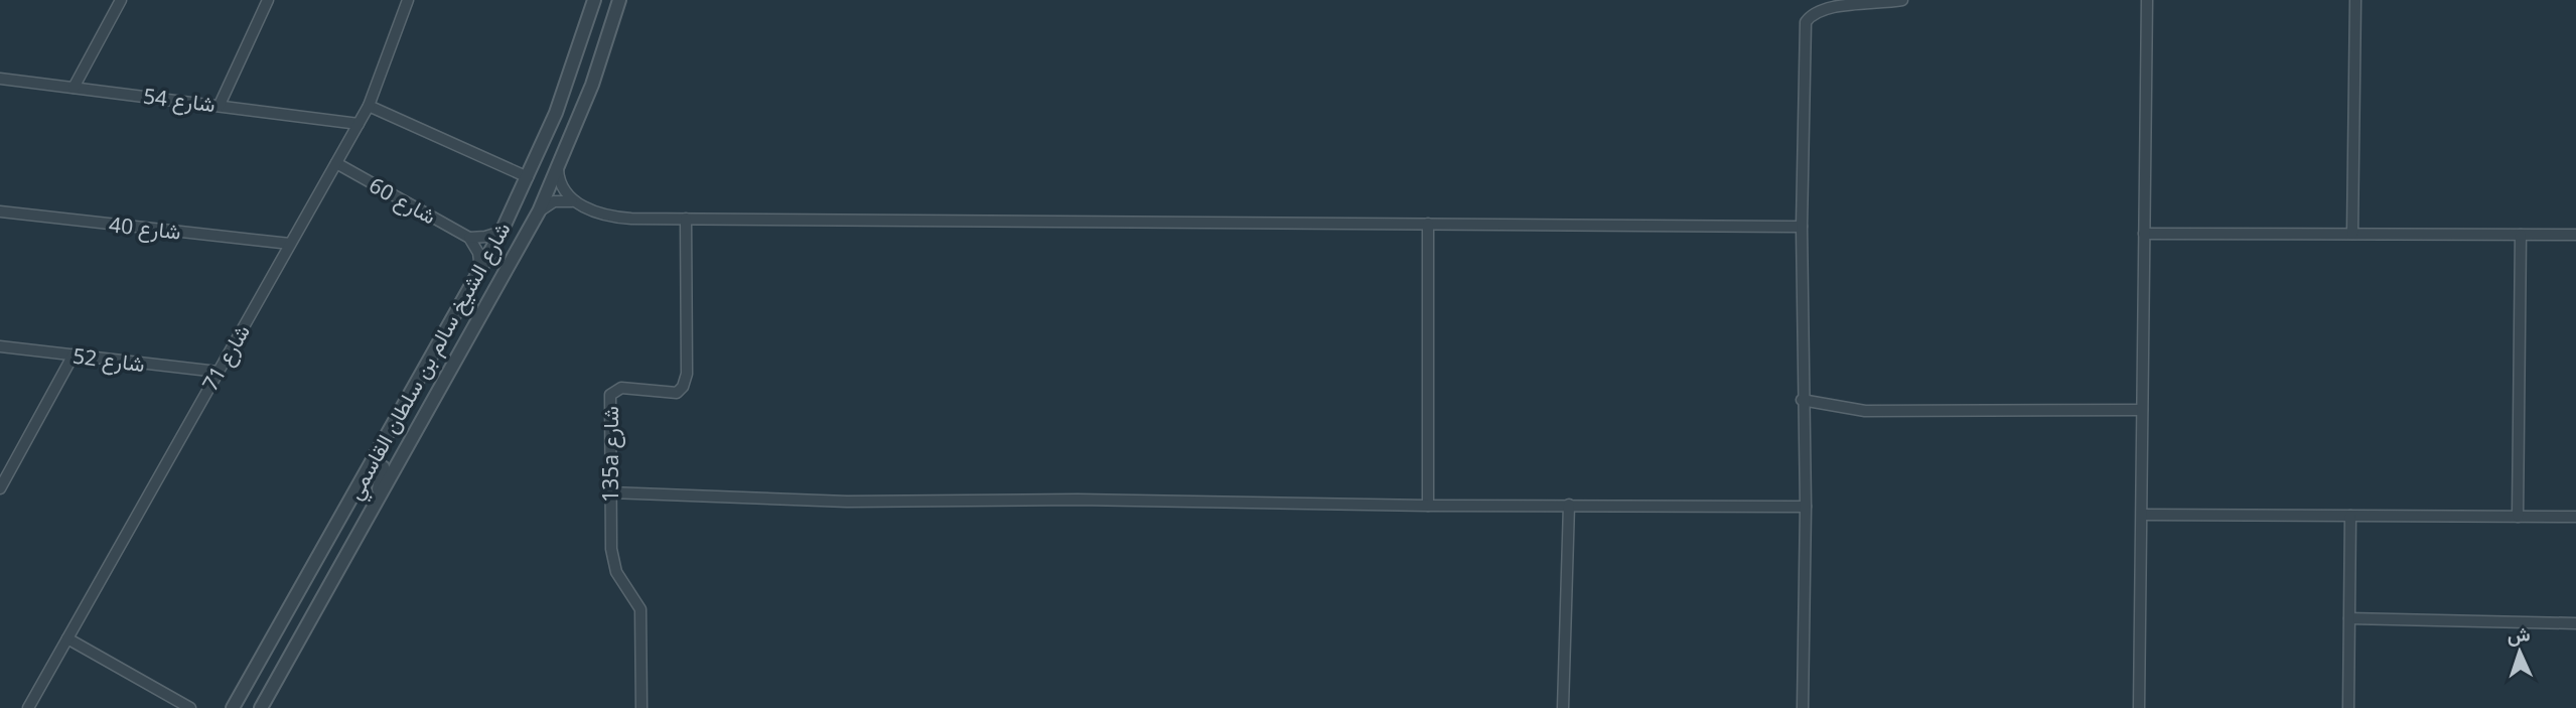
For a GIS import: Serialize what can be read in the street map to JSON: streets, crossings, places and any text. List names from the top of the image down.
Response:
{
  "streets": {
    "street": [
      "شارع 54",
      "شارع 60",
      "شارع 40",
      "شارع 71",
      "شارع 52",
      "شارع الشيخ سالم بن سلطان القاسمي",
      "135a شارع"
    ]
  },
  "crossings": [
    ["شارع 54", "شارع 71"],
    ["شارع 60", "شارع 71"],
    ["شارع 40", "شارع 71"],
    ["شارع 71", "شارع 52"]
  ],
  "north": "top"
}
